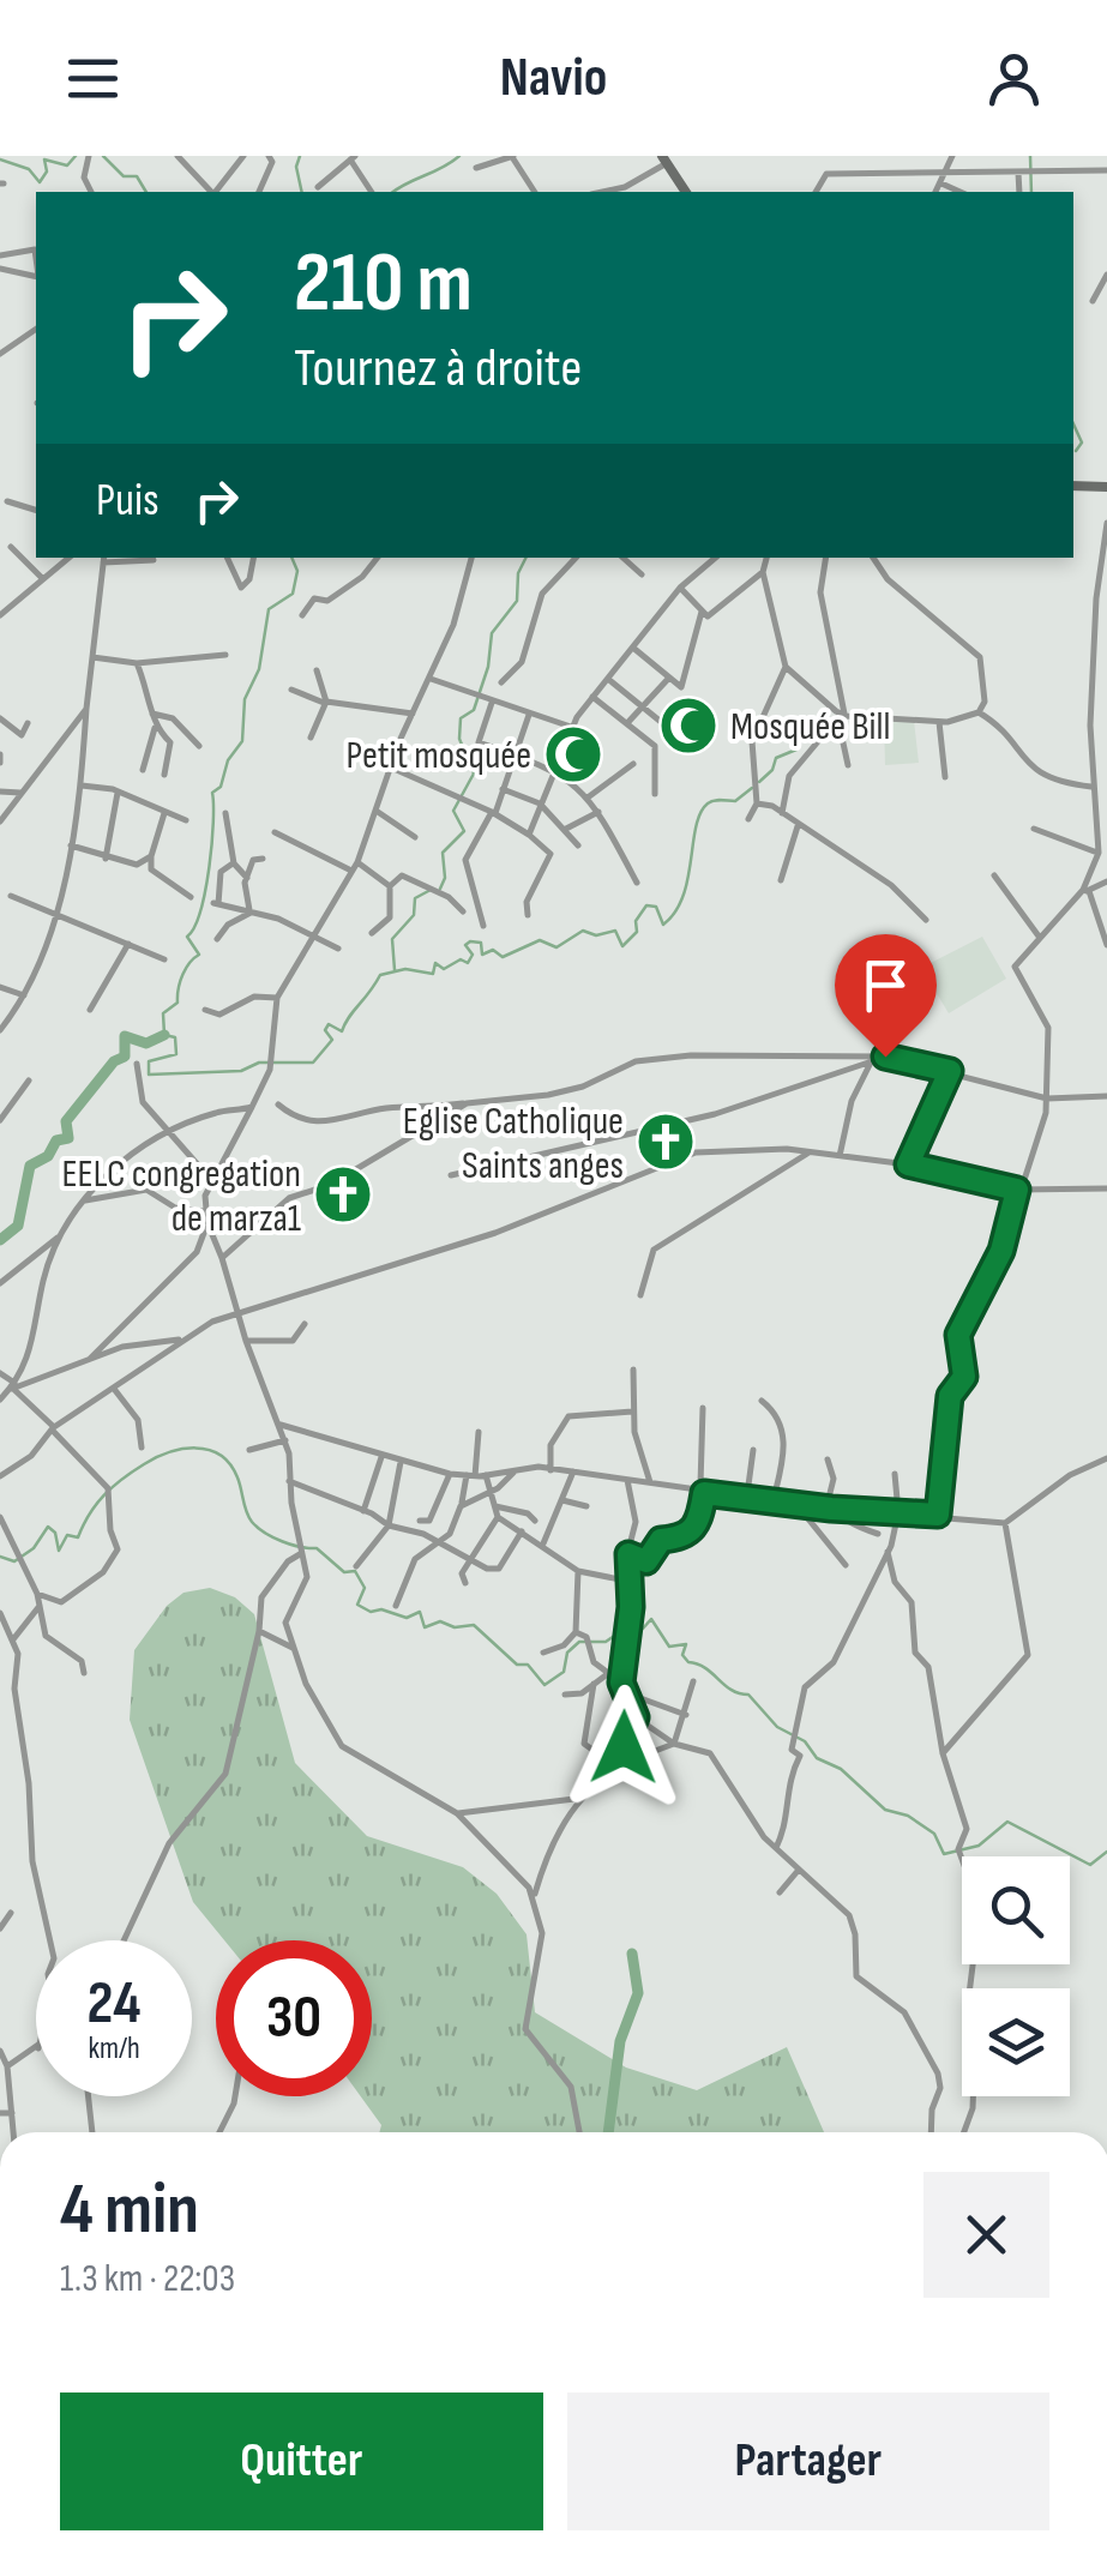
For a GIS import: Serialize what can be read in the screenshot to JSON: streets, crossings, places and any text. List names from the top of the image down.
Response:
{
  "places": {
    "mosque": ["Mosquée Bill", "Petit mosquée"],
    "church": ["Eglise Catholique Saints anges", "EELC congregation de marza1"]
  },
  "page": {
    "header": "Navio",
    "turn": ["210 m", "Tournez à droite"],
    "then": "Puis",
    "speed": "24 km/h",
    "limit": "30",
    "heading": ["4 min", "1.3 km · 22:03"],
    "buttons": ["Quitter", "Partager"]
  }
}
